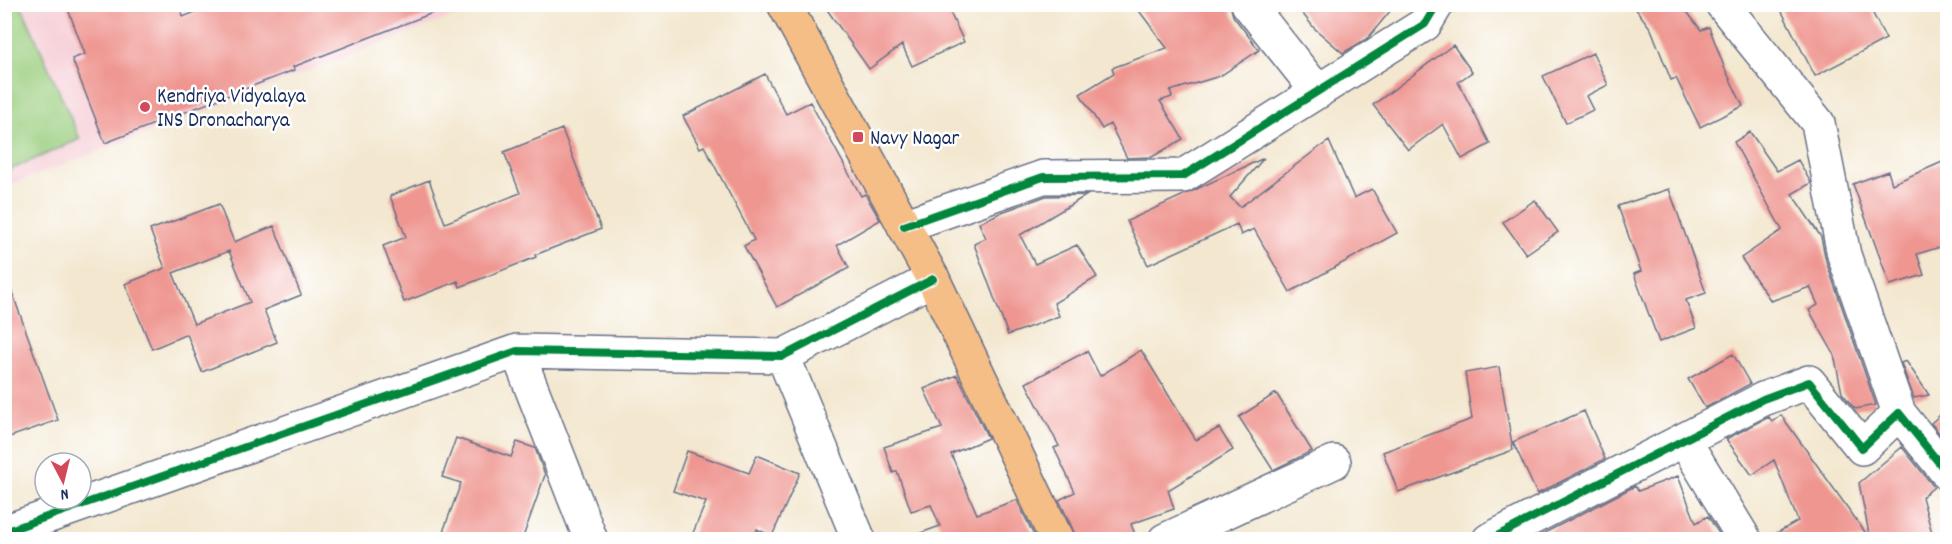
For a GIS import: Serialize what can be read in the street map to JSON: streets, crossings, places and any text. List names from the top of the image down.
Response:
{
  "places": {
    "other": ["Kendriya Vidyalaya INS Dronacharya"],
    "transit": ["Navy Nagar"]
  },
  "north": "bottom"
}
